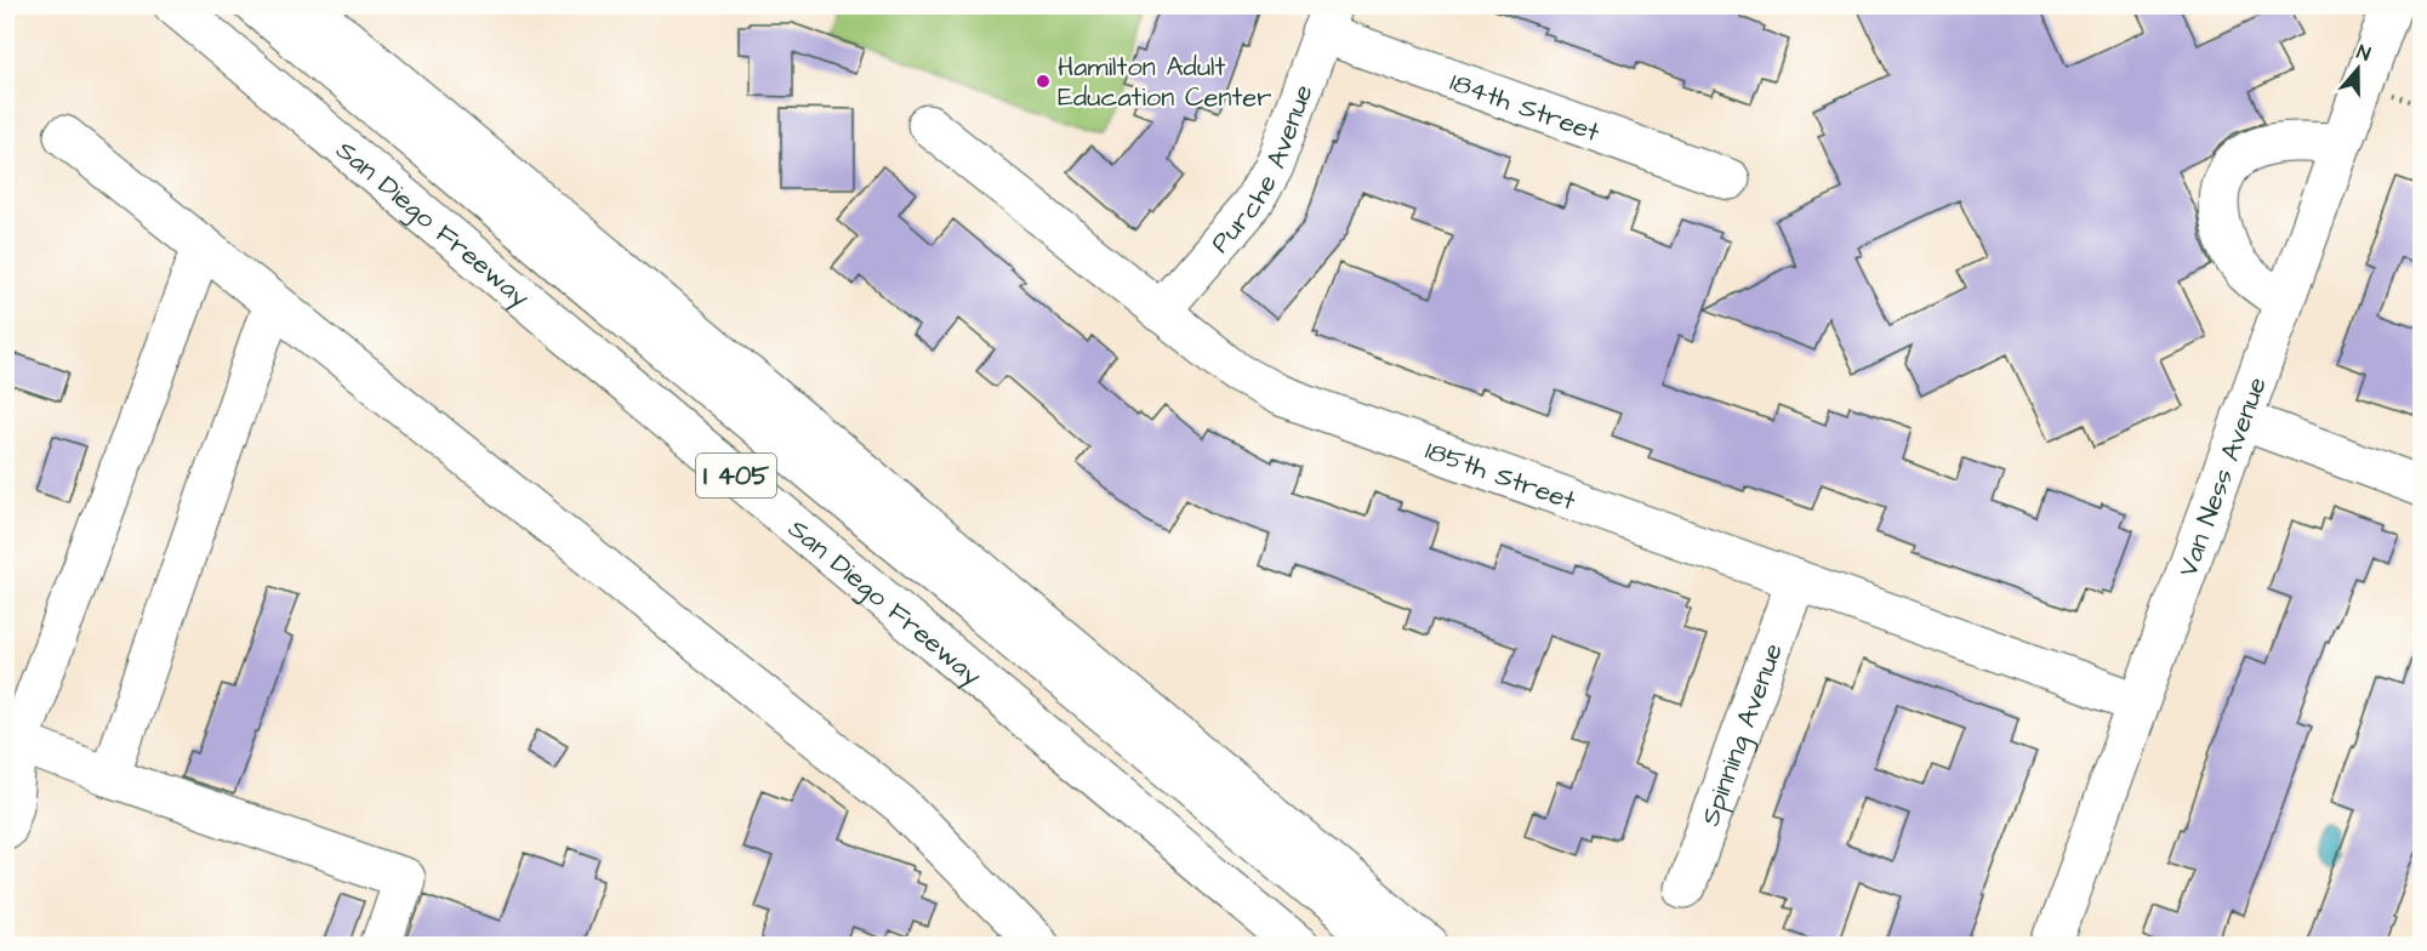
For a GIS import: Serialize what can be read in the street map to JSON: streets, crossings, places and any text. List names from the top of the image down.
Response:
{
  "streets": {
    "main road": [
      "184th Street",
      "Purche Avenue",
      "San Diego Freeway",
      "185th Street",
      "I 405",
      "Van Ness Avenue",
      "Spinning Avenue"
    ]
  },
  "crossings": [
    ["184th Street", "Purche Avenue"],
    ["Purche Avenue", "185th Street"],
    ["185th Street", "Van Ness Avenue"],
    ["185th Street", "Spinning Avenue"]
  ],
  "places": ["Hamilton Adult Education Center"],
  "north": "top"
}
